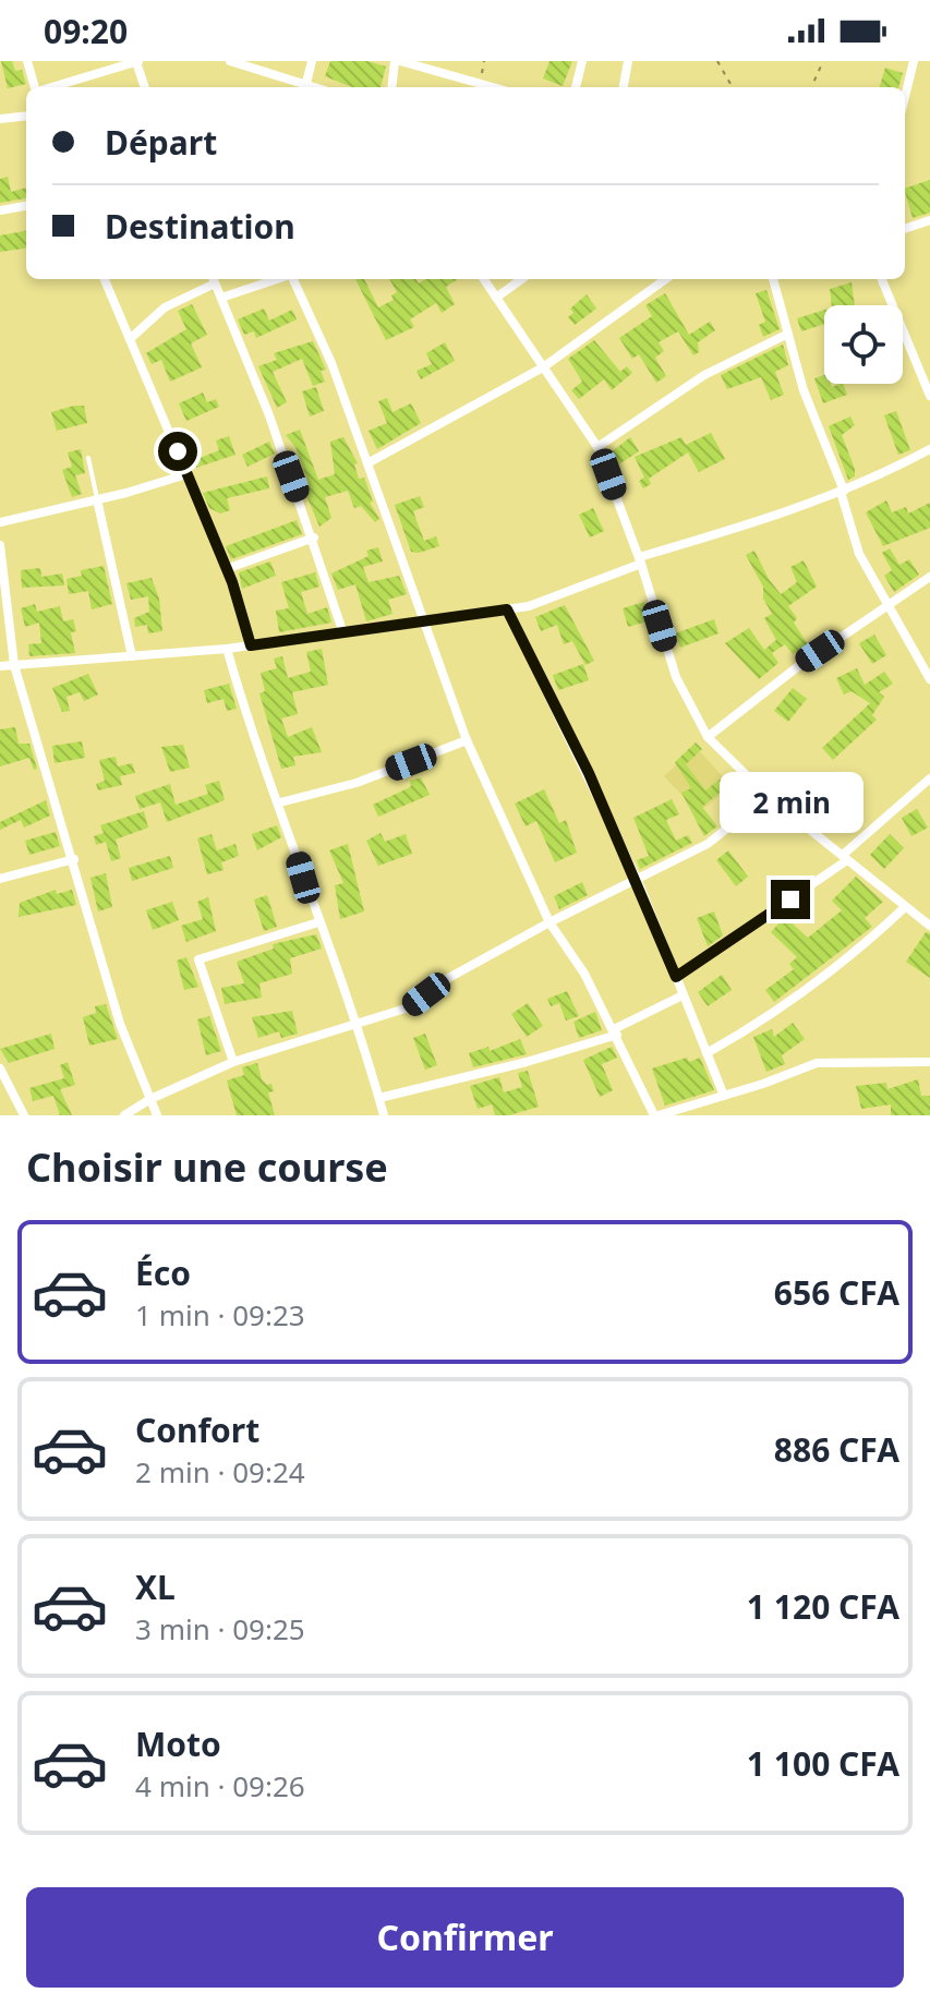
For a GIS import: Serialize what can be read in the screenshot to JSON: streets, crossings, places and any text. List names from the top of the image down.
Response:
{
  "page": {
    "status": "09:20",
    "banner": ["Départ", "Destination"],
    "bubble": "2 min",
    "heading": "Choisir une course",
    "list": [
      {
        "name": "Éco",
        "note": "1 min · 09:23",
        "value": "656 CFA"
      },
      {
        "name": "Confort",
        "note": "2 min · 09:24",
        "value": "886 CFA"
      },
      {
        "name": "XL",
        "note": "3 min · 09:25",
        "value": "1 120 CFA"
      },
      {
        "name": "Moto",
        "note": "4 min · 09:26",
        "value": "1 100 CFA"
      }
    ],
    "buttons": "Confirmer"
  }
}
